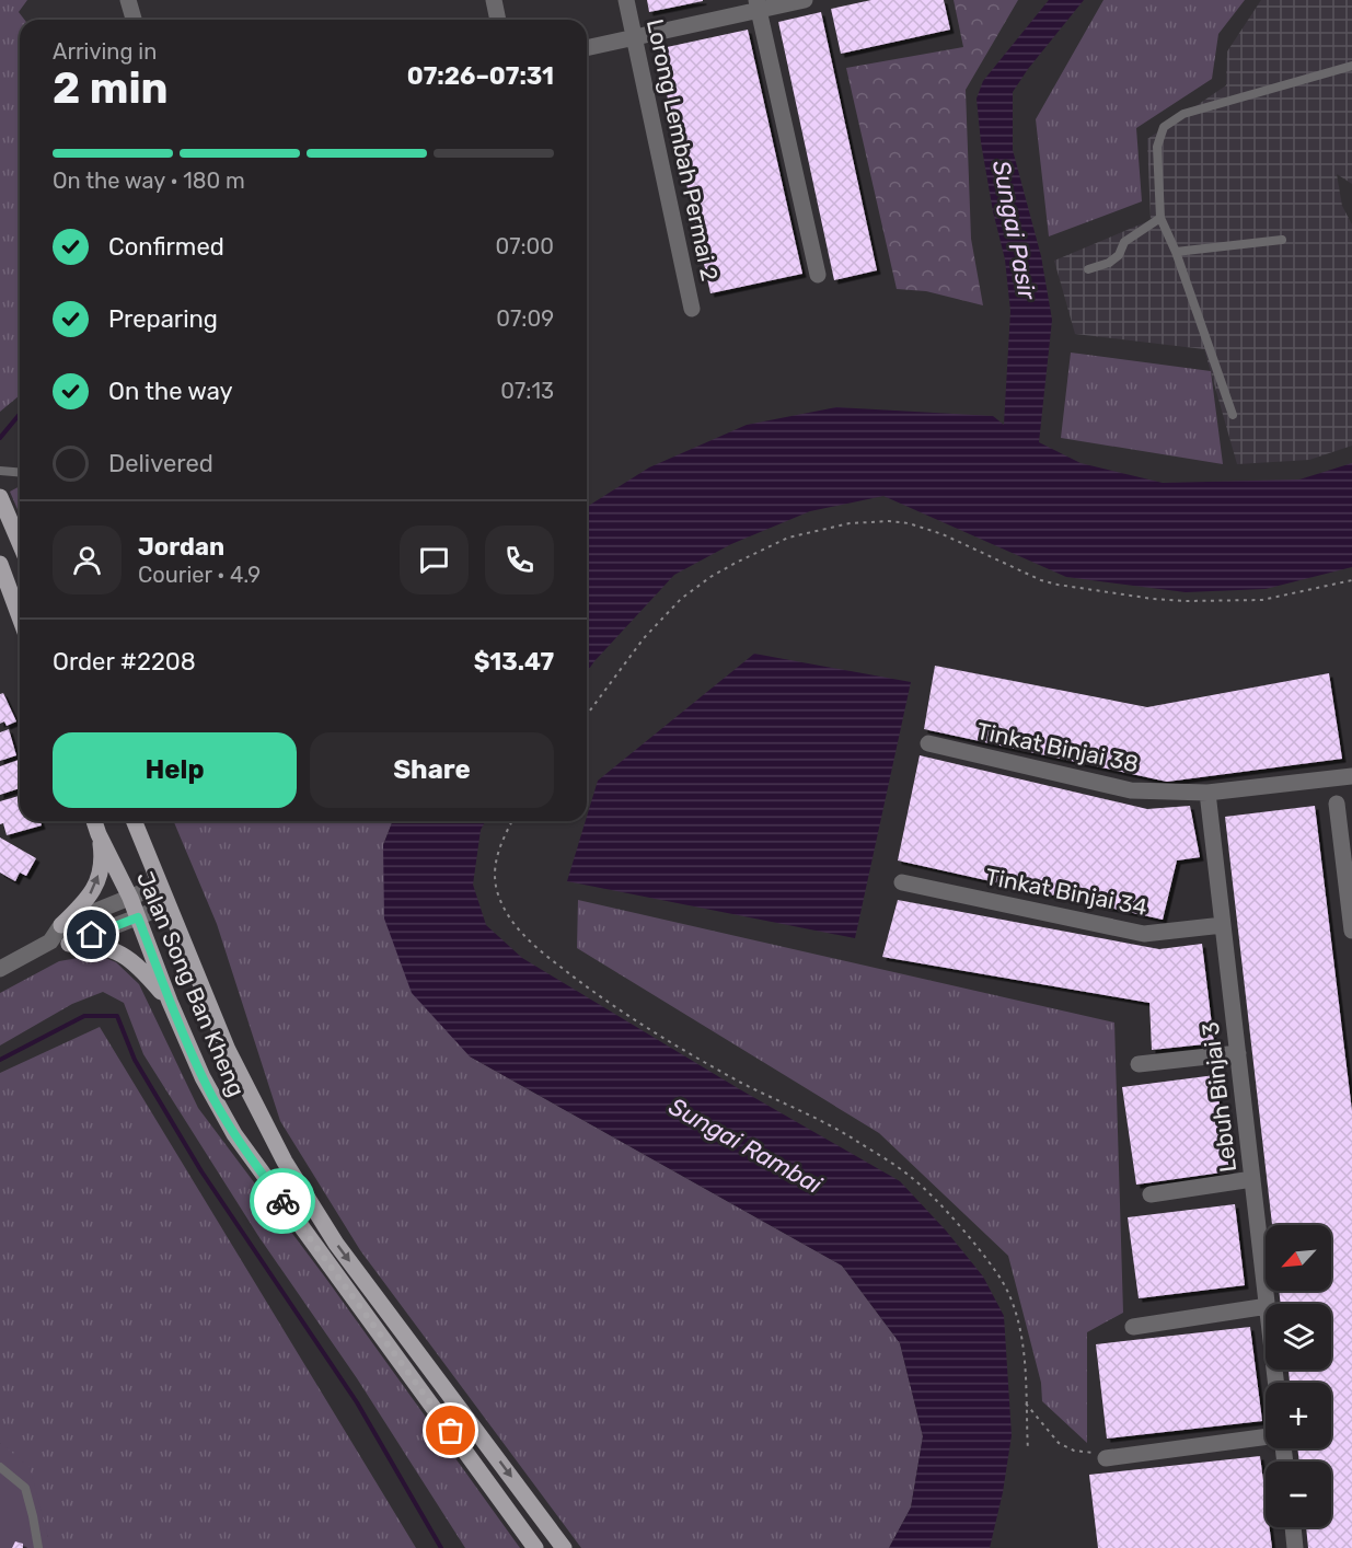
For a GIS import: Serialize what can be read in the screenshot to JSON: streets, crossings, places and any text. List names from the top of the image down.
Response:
{
  "streets": {
    "main road": ["Jalan Song Ban Kheng"],
    "street": [
      "Lorong Lembah Permai 2",
      "Tinkat Binjai 38",
      "Tinkat Binjai 34",
      "Lebuh Binjai 3"
    ]
  },
  "crossings": [
    ["Tinkat Binjai 38", "Lebuh Binjai 3"],
    ["Tinkat Binjai 34", "Lebuh Binjai 3"]
  ],
  "water": ["Sungai Pasir", "Sungai Rambai"],
  "north": "bottom left",
  "page": {
    "heading": ["2 min", "Arriving in", "07:26–07:31"],
    "panel": [
      "Jordan",
      "Courier · 4.9",
      "Order #2208",
      "$13.47"
    ],
    "bar": "On the way · 180 m",
    "list": [
      ["Confirmed", "07:00"],
      ["Preparing", "07:09"],
      ["On the way", "07:13"],
      "Delivered"
    ],
    "buttons": ["Help", "Share"],
    "map_buttons": ["+", "−"]
  }
}
